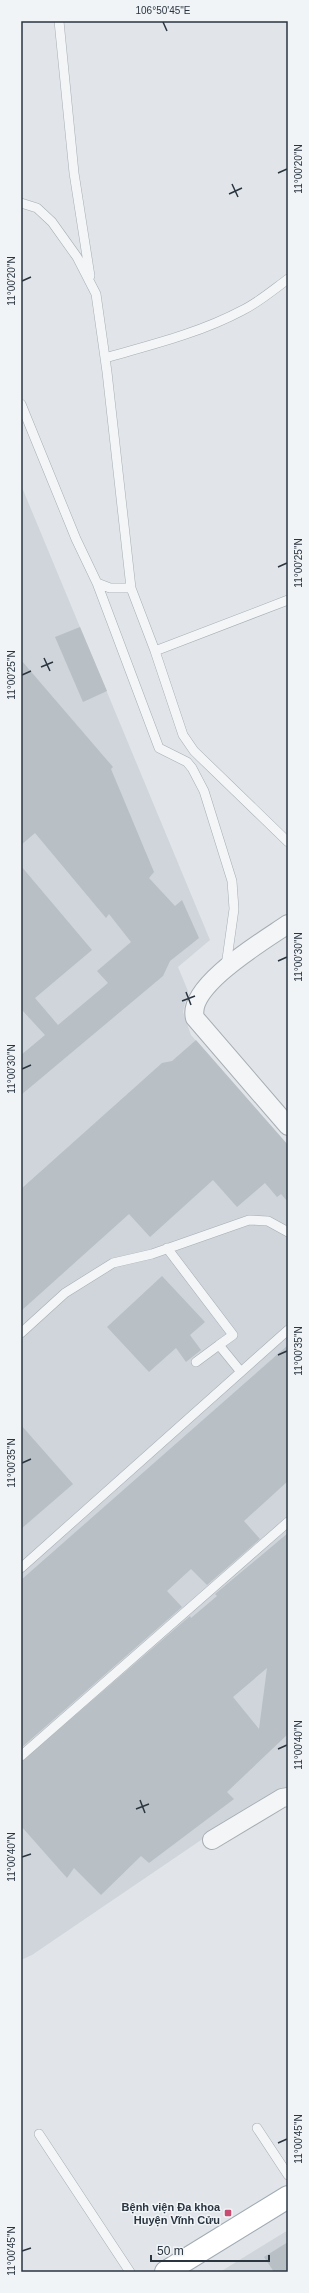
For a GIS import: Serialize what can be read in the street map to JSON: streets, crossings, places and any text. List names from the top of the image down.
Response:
{
  "places": {
    "transit": ["Bệnh viện Đa khoa Huyện Vĩnh Cửu"]
  },
  "scale_bar": "50 m",
  "coordinates": [
    "106°50'45\"E",
    "11°00'20\"N",
    "11°00'25\"N",
    "11°00'30\"N",
    "11°00'35\"N",
    "11°00'40\"N",
    "11°00'45\"N"
  ]
}
